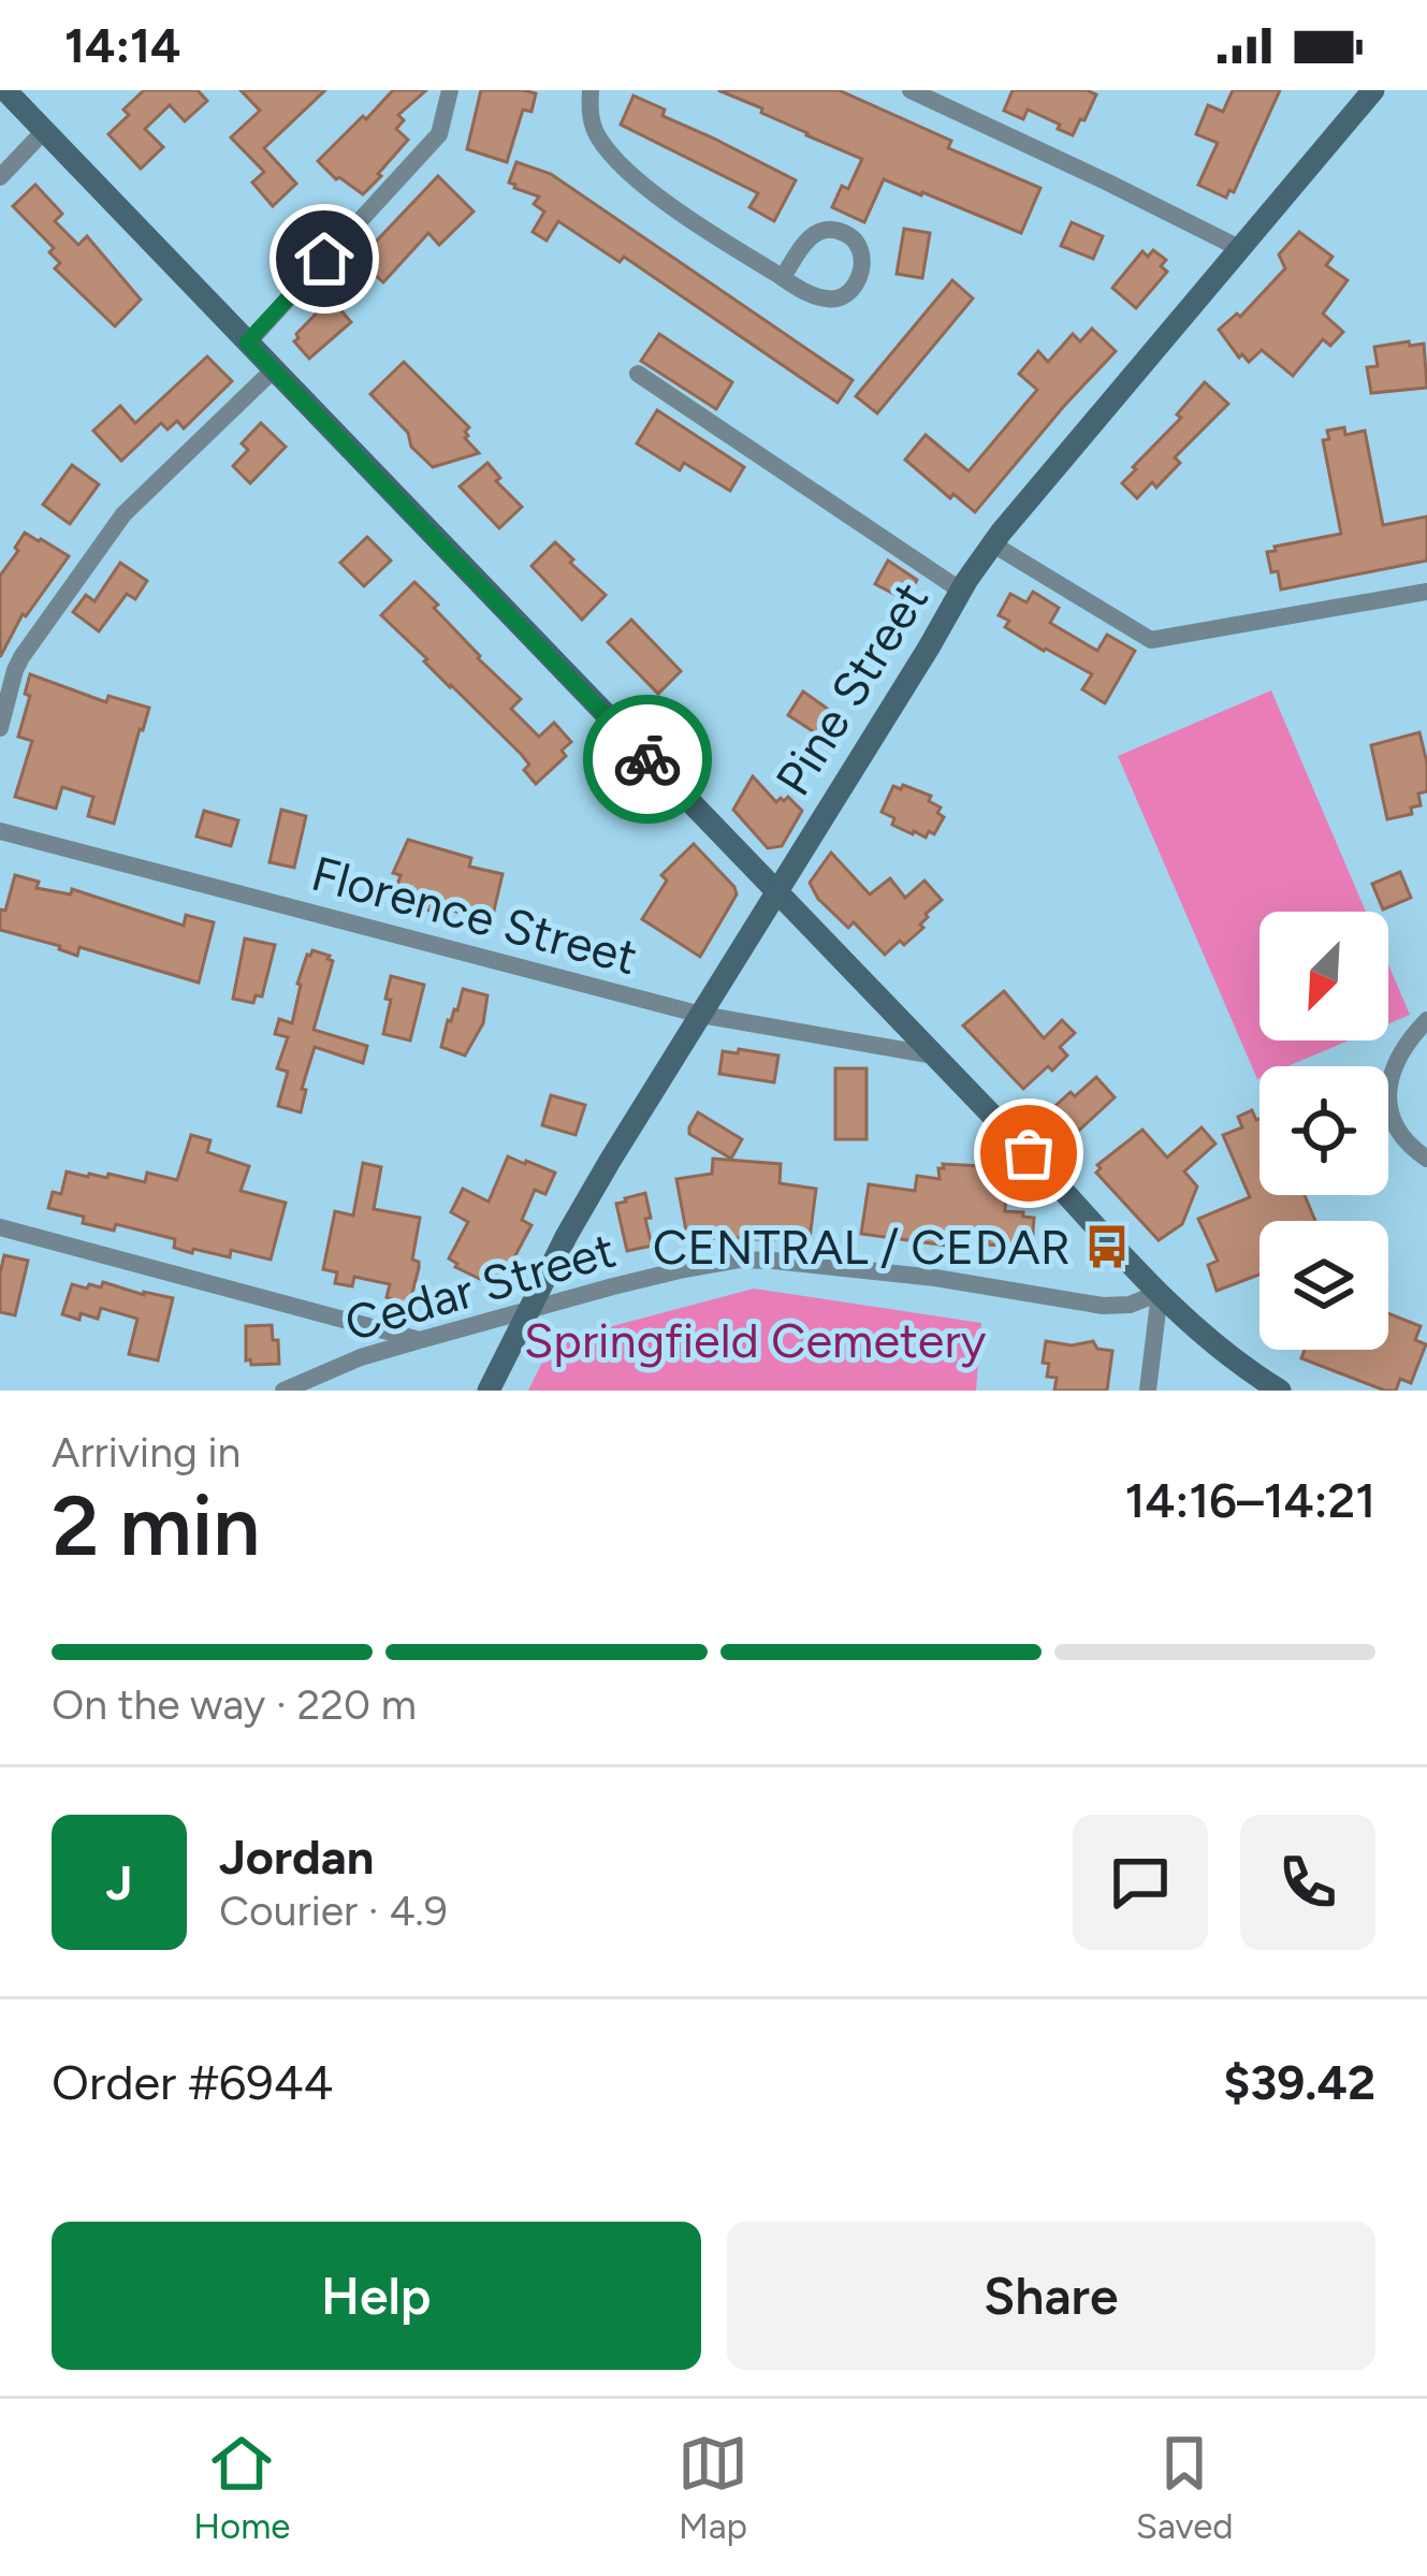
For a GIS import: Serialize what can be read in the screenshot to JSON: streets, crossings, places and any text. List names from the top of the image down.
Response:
{
  "streets": {
    "main road": ["Pine Street"],
    "street": ["Florence Street", "Cedar Street"]
  },
  "crossings": [
    ["Pine Street", "Florence Street"],
    ["Pine Street", "Cedar Street"]
  ],
  "parks": ["Springfield Cemetery"],
  "places": {
    "bus stop": ["CENTRAL / CEDAR"]
  },
  "north": "bottom left",
  "page": {
    "status": "14:14",
    "heading": ["2 min", "Arriving in", "14:16–14:21"],
    "panel": [
      "Jordan",
      "Courier · 4.9",
      "Order #6944",
      "$39.42"
    ],
    "bar": "On the way · 220 m",
    "round": "J",
    "buttons": ["Help", "Share"],
    "tabs": ["Home", "Map", "Saved"]
  }
}
